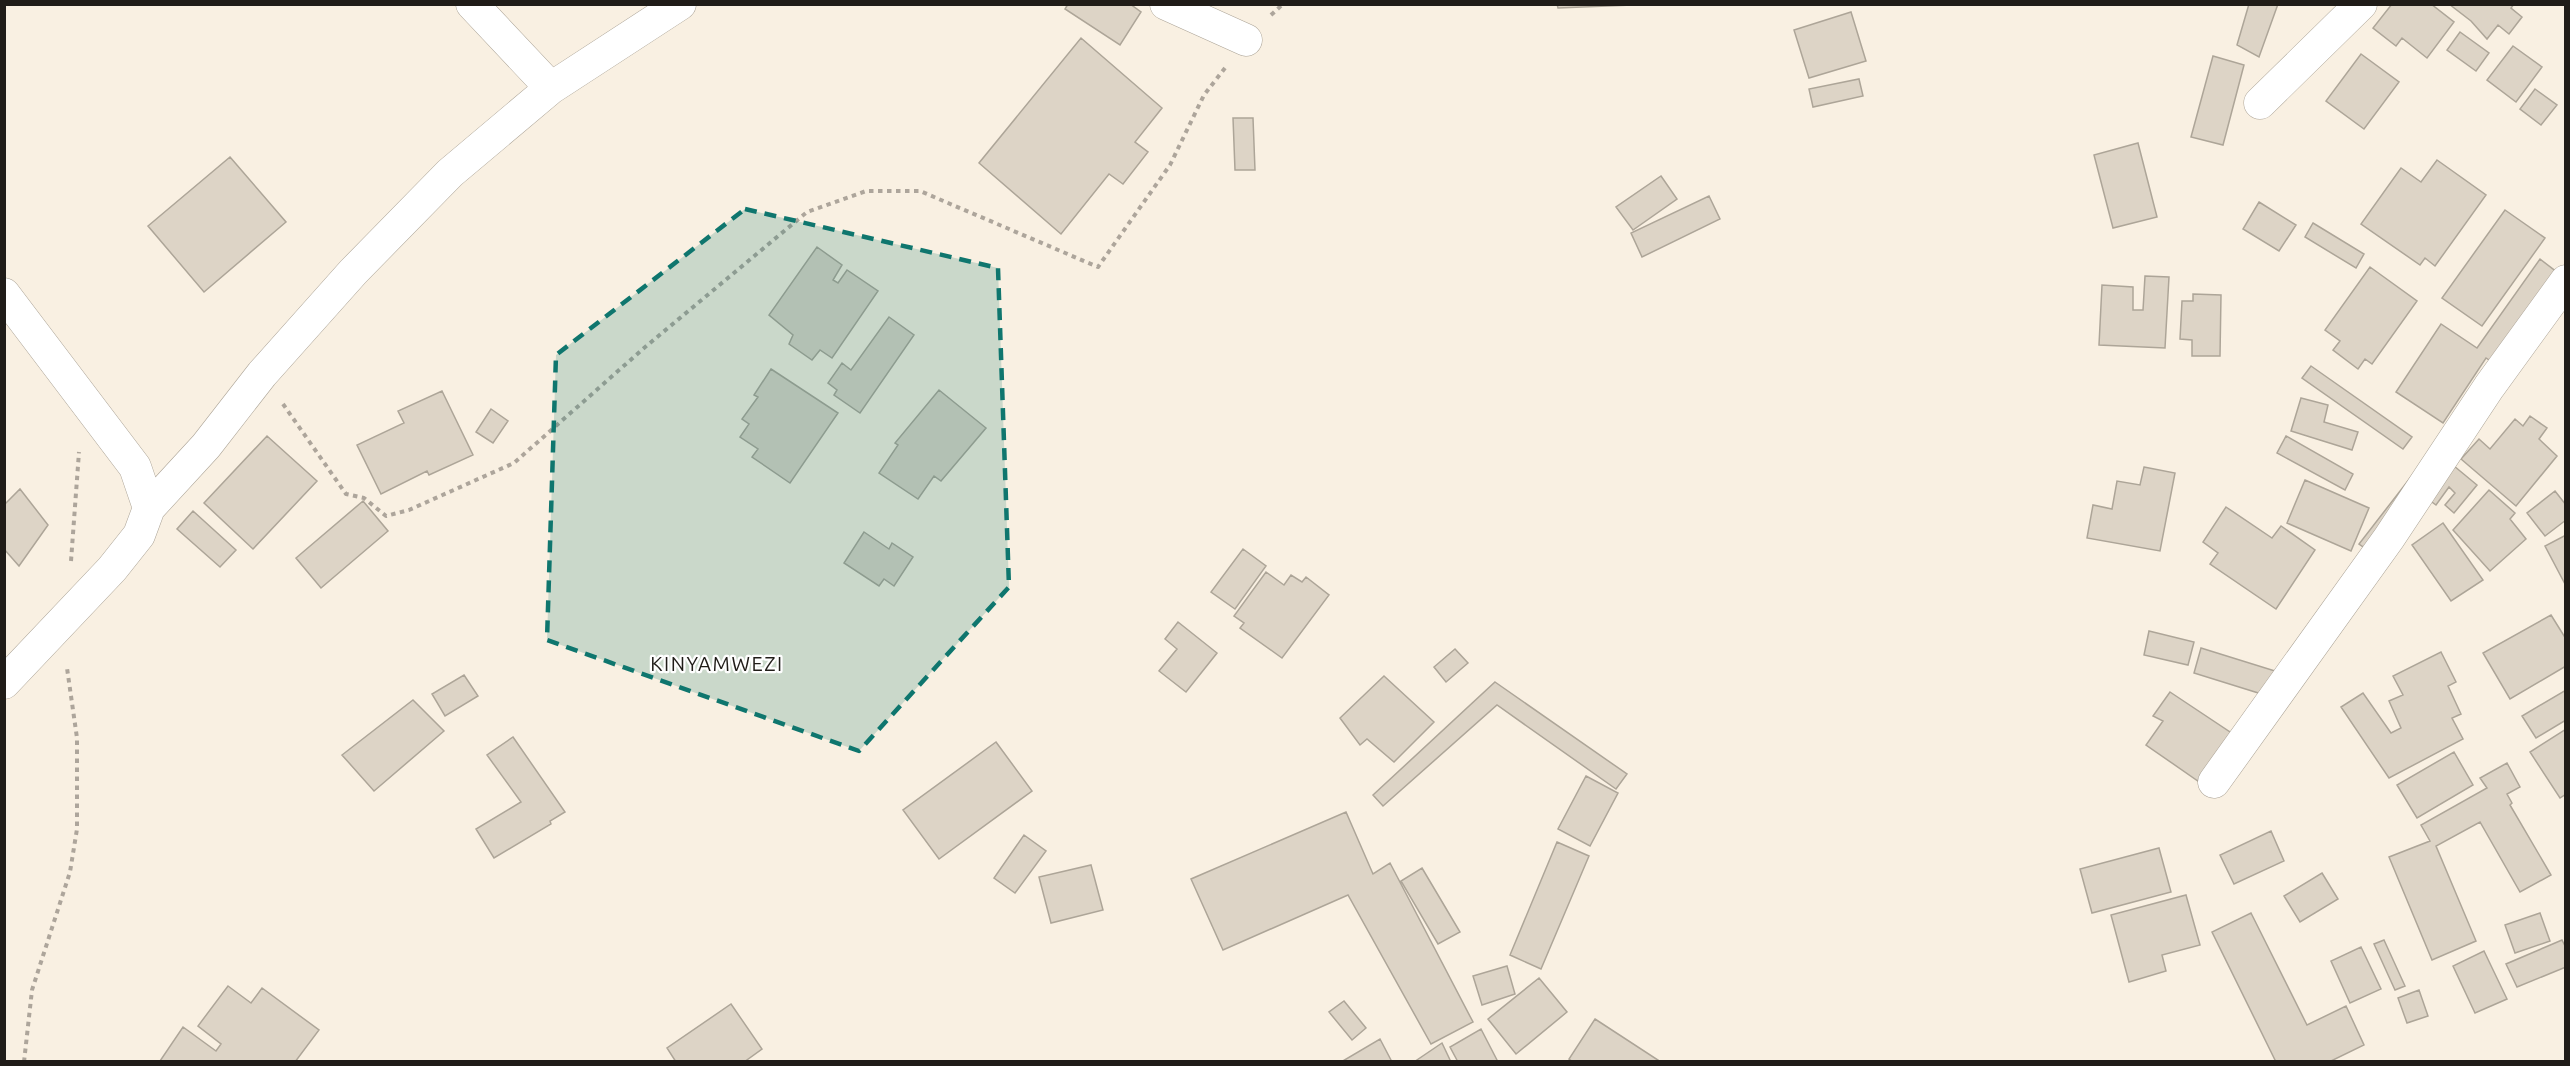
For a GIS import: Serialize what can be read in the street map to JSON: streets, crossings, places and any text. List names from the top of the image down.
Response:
{
  "districts": ["KINYAMWEZI"]
}
